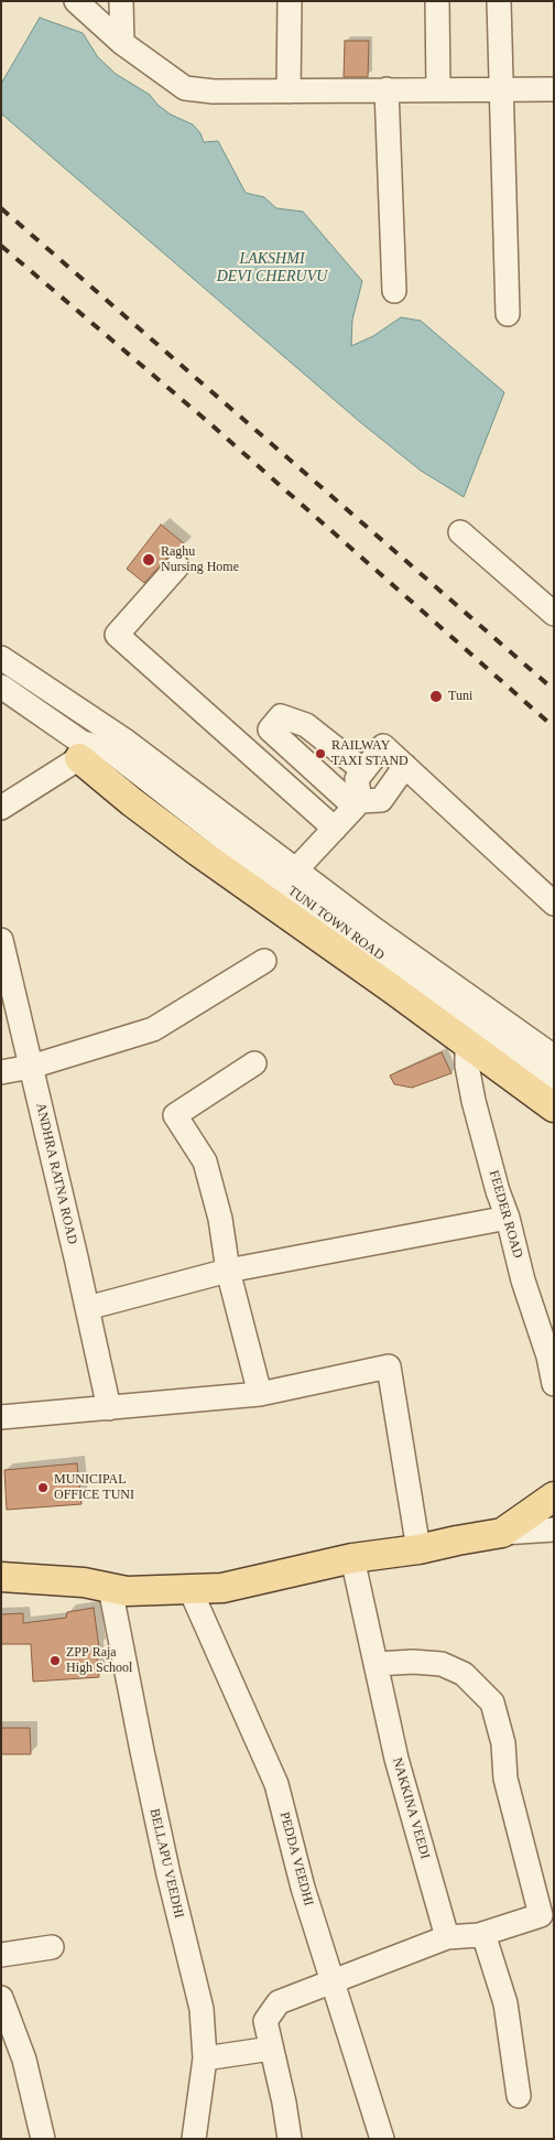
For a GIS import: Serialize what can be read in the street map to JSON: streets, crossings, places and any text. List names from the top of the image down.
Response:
{
  "streets": {
    "street": [
      "TUNI TOWN ROAD",
      "ANDHRA RATNA ROAD",
      "FEEDER ROAD",
      "NAKKINA VEEDI",
      "PEDDA VEEDHI",
      "BELLAPU VEEDHI"
    ]
  },
  "water": ["LAKSHMI DEVI CHERUVU"],
  "places": [
    "Raghu Nursing Home",
    "Tuni",
    "RAILWAY TAXI STAND",
    "MUNICIPAL OFFICE TUNI",
    "ZPP Raja High School"
  ]
}
